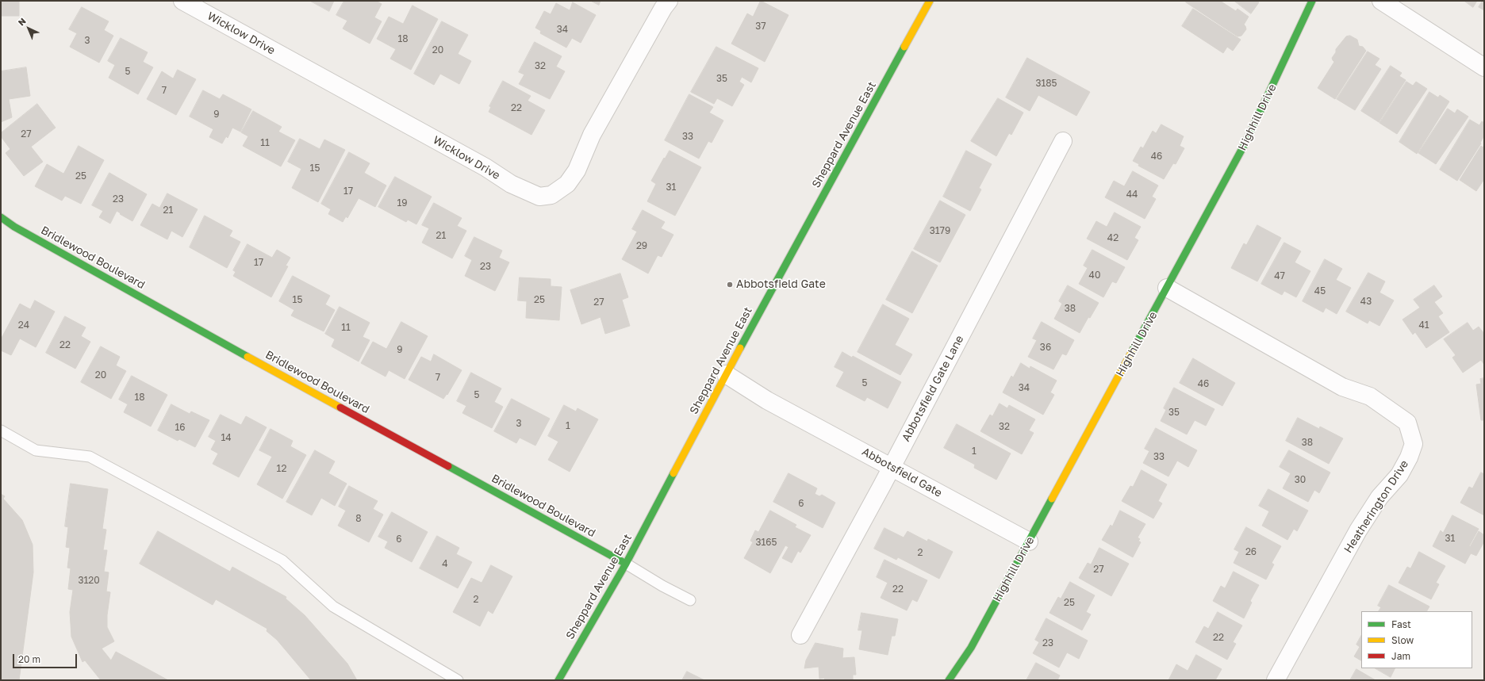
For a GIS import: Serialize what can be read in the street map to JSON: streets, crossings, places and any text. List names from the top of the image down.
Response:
{
  "streets": {
    "street": [
      "Wicklow Drive",
      "Highhill Drive",
      "Sheppard Avenue East",
      "Bridlewood Boulevard",
      "Abbotsfield Gate Lane",
      "Abbotsfield Gate",
      "Heatherington Drive"
    ]
  },
  "crossings": [
    ["Highhill Drive", "Abbotsfield Gate"],
    ["Highhill Drive", "Heatherington Drive"],
    ["Sheppard Avenue East", "Bridlewood Boulevard"],
    ["Sheppard Avenue East", "Abbotsfield Gate"],
    ["Abbotsfield Gate Lane", "Abbotsfield Gate"]
  ],
  "places": ["Abbotsfield Gate"],
  "house_numbers": [
    "37",
    "34",
    "18",
    "3",
    "20",
    "32",
    "5",
    "35",
    "3185",
    "7",
    "22",
    "9",
    "27",
    "33",
    "11",
    "46",
    "15",
    "25",
    "31",
    "17",
    "44",
    "23",
    "19",
    "21",
    "3179",
    "21",
    "42",
    "29",
    "17",
    "23",
    "40",
    "47",
    "45",
    "15",
    "25",
    "43",
    "27",
    "38",
    "24",
    "41",
    "11",
    "22",
    "36",
    "9",
    "20",
    "7",
    "5",
    "46",
    "34",
    "5",
    "18",
    "35",
    "3",
    "1",
    "32",
    "16",
    "14",
    "38",
    "1",
    "33",
    "12",
    "30",
    "6",
    "8",
    "31",
    "6",
    "3165",
    "26",
    "2",
    "4",
    "27",
    "3120",
    "22",
    "2",
    "25",
    "22",
    "23"
  ],
  "legend": ["Fast", "Slow", "Jam"],
  "scale_bar": "20 m",
  "north": "top left"
}
